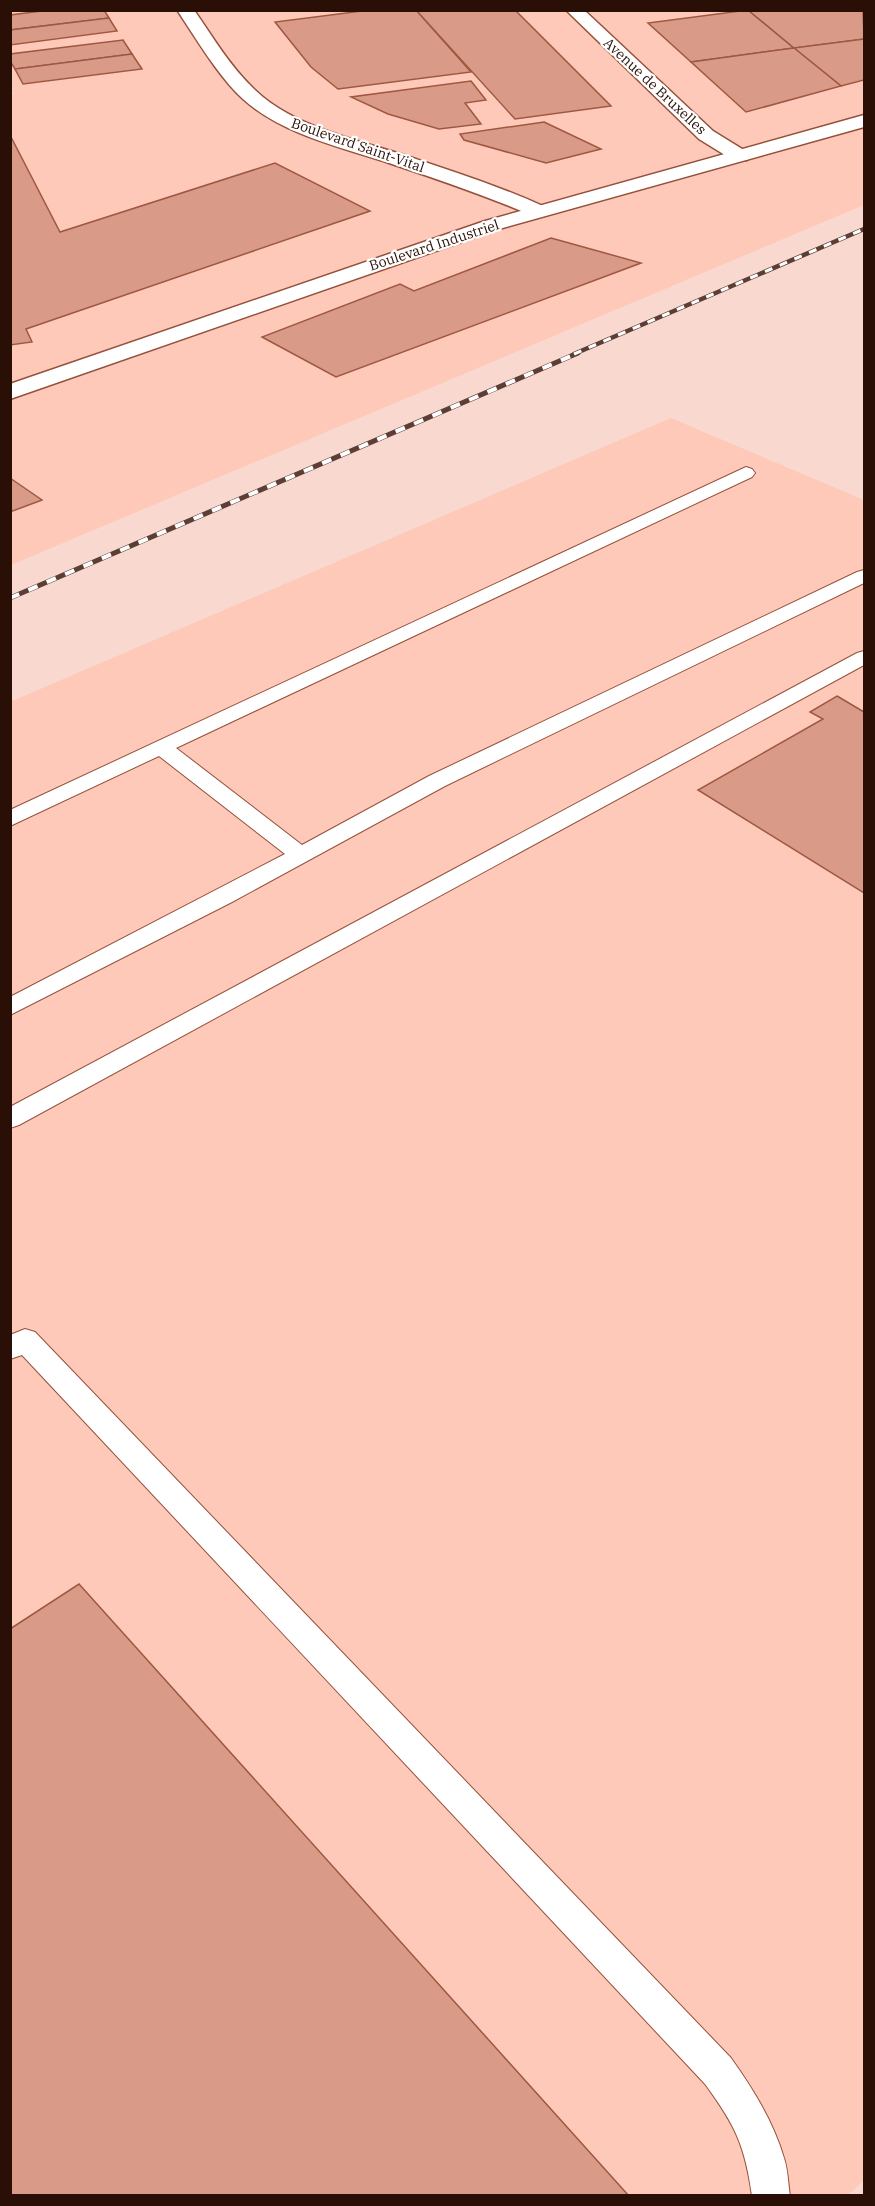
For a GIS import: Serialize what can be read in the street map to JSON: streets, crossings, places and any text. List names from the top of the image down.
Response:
{
  "streets": {
    "street": ["Avenue de Bruxelles", "Boulevard Saint-Vital", "Boulevard Industriel"]
  },
  "crossings": [
    ["Avenue de Bruxelles", "Boulevard Industriel"],
    ["Boulevard Saint-Vital", "Boulevard Industriel"]
  ]
}
